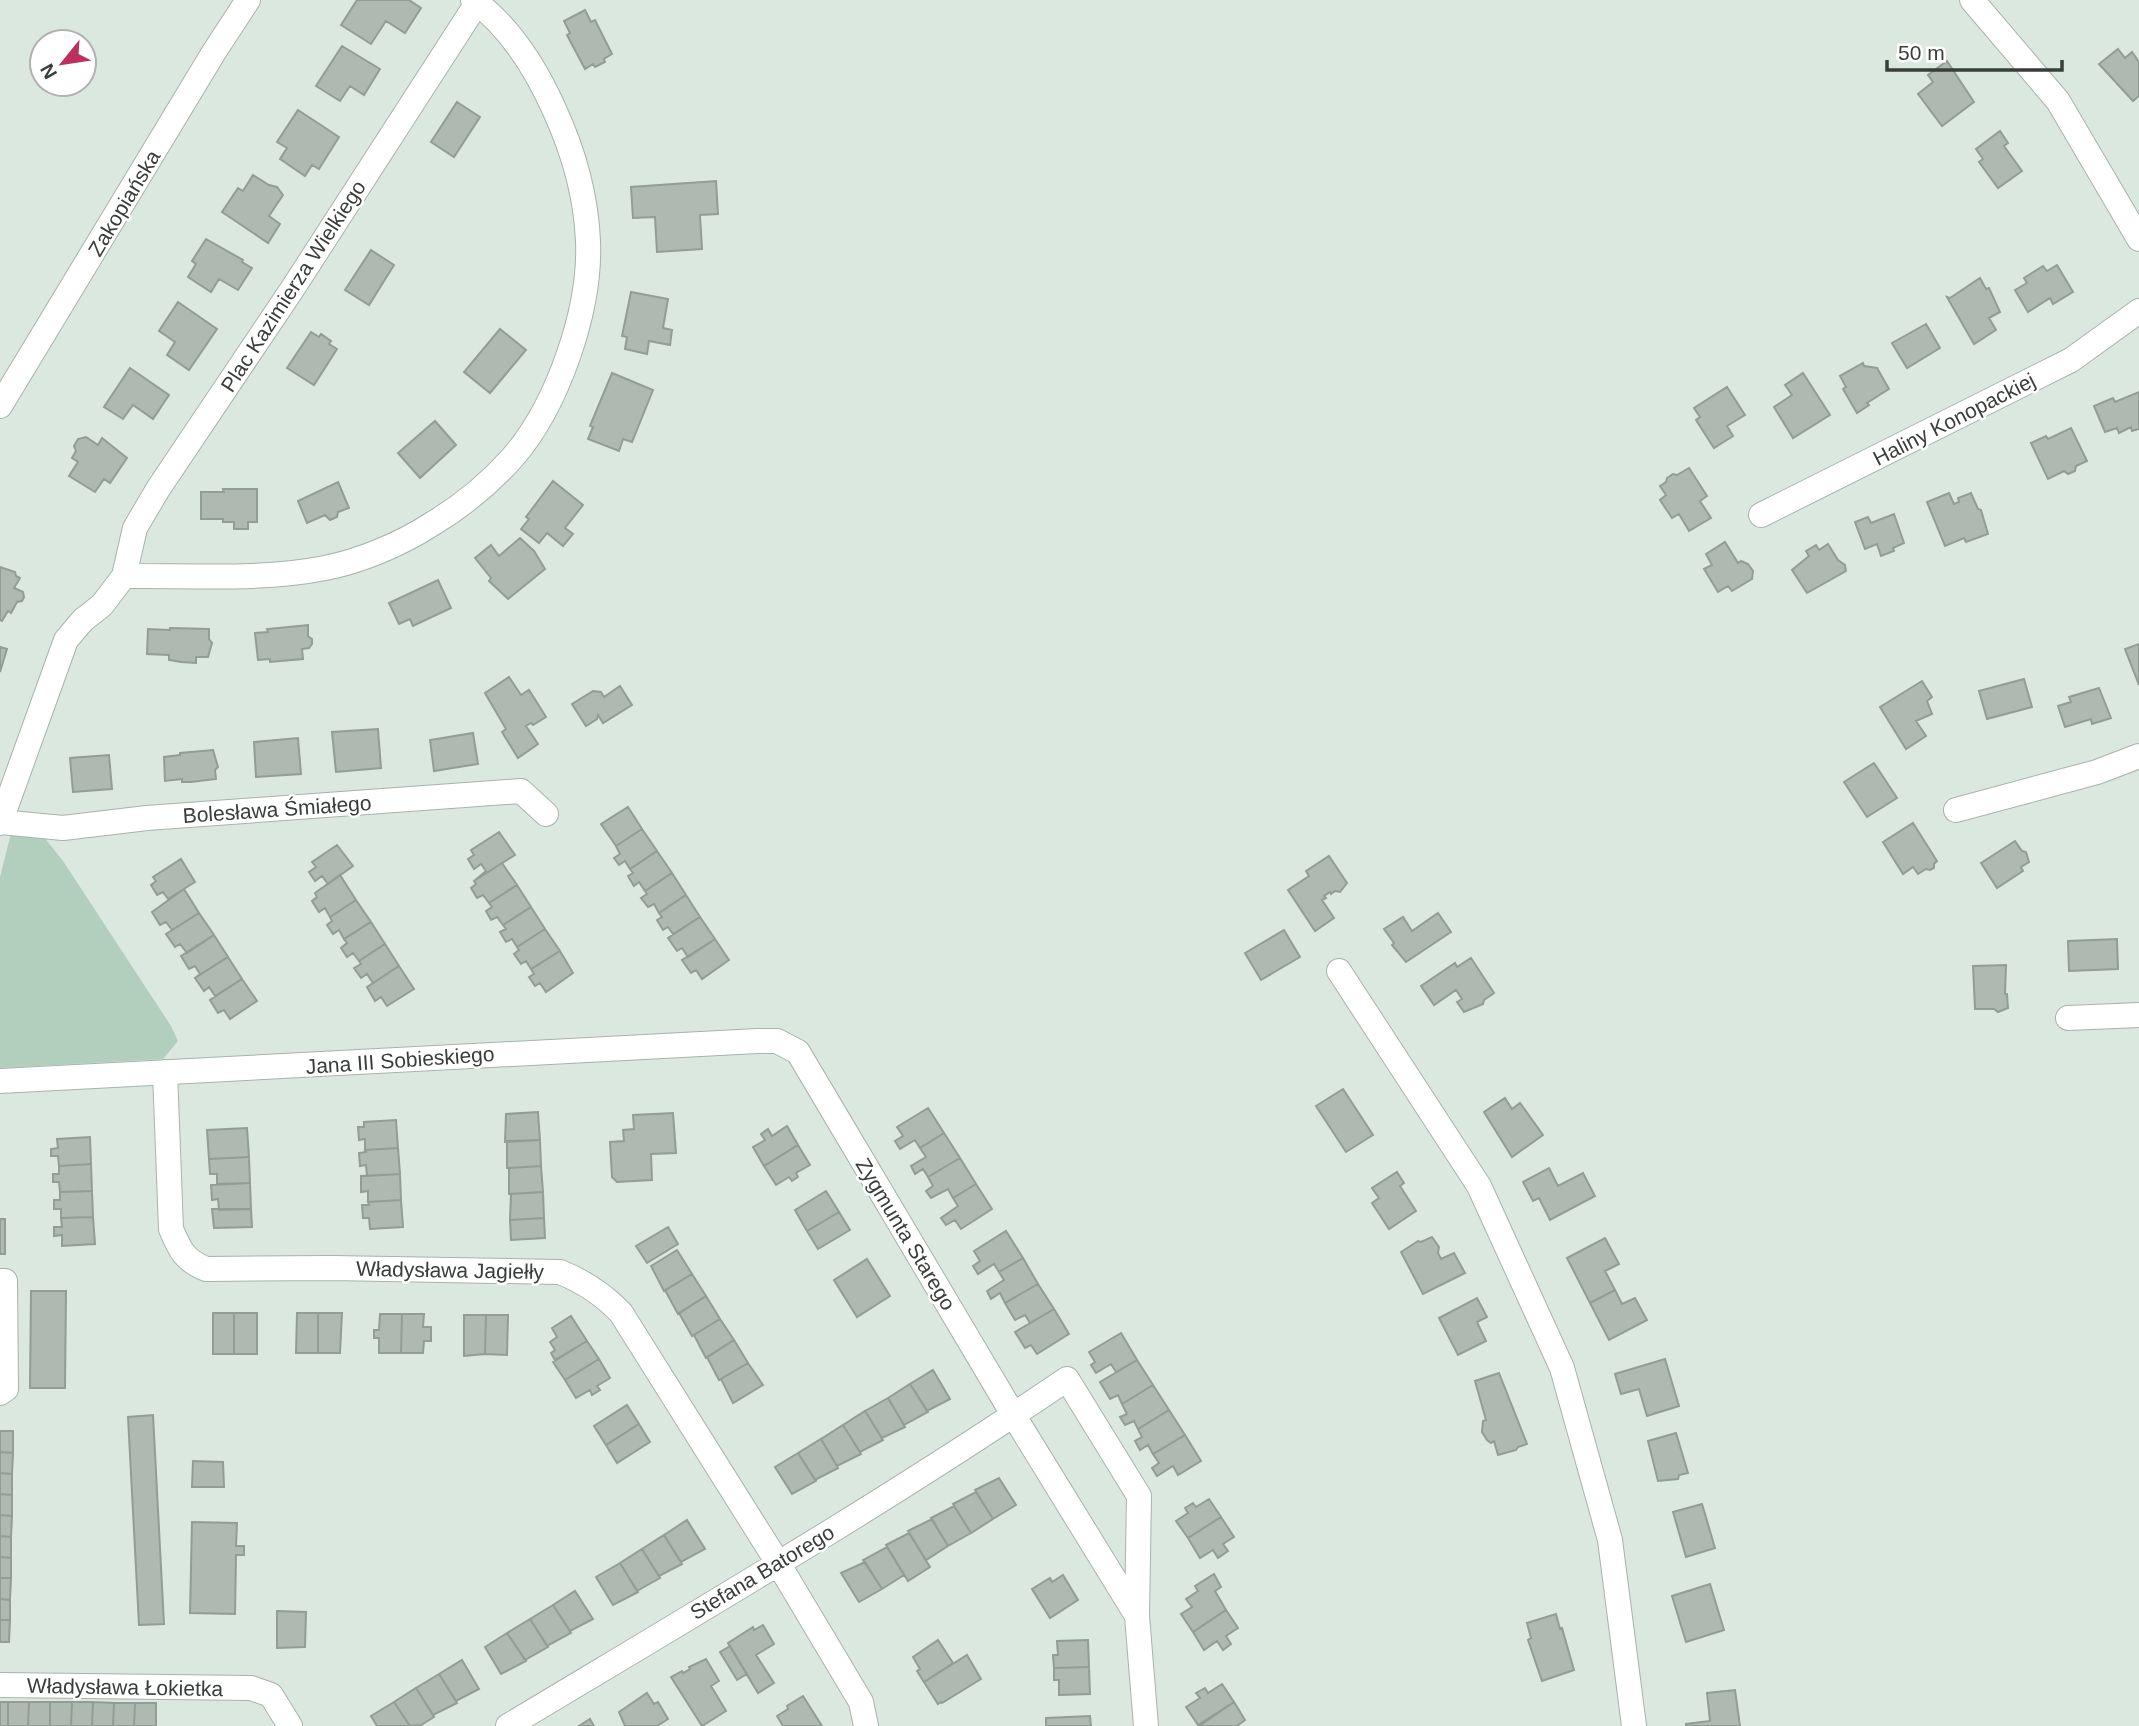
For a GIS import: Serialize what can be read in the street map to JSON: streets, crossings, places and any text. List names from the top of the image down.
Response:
{
  "streets": {
    "street": [
      "Zakopiańska",
      "Plac Kazimierza Wielkiego",
      "Haliny Konopackiej",
      "Bolesława Śmiałego",
      "Jana III Sobieskiego",
      "Zygmunta Starego",
      "Władysława Jagiełły",
      "Stefana Batorego",
      "Władysława Łokietka"
    ]
  },
  "crossings": [
    ["Jana III Sobieskiego", "Zygmunta Starego"],
    ["Jana III Sobieskiego", "Władysława Jagiełły"],
    ["Zygmunta Starego", "Stefana Batorego"],
    ["Władysława Jagiełły", "Stefana Batorego"]
  ],
  "scale_bar": "50 m",
  "north": "bottom left"
}
